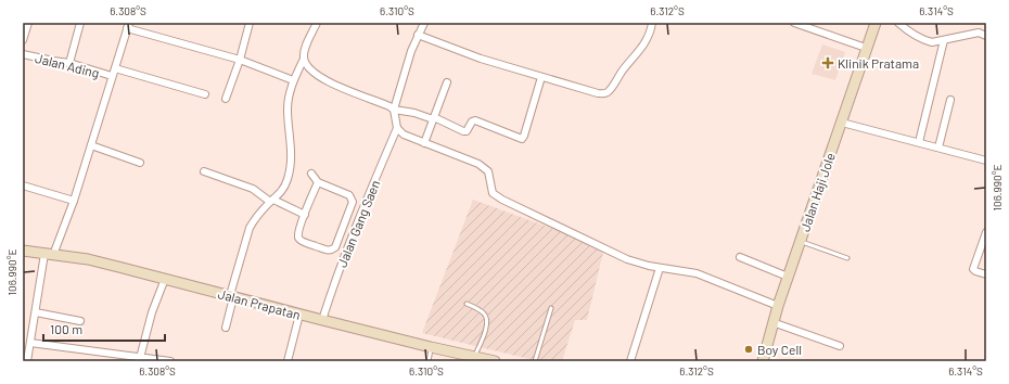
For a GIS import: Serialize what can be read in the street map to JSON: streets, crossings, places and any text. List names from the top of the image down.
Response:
{
  "streets": {
    "main road": ["Jalan Haji Jole", "Jalan Prapatan"],
    "street": ["Jalan Ading", "Jalan Gang Saen"]
  },
  "crossings": [
    ["Jalan Gang Saen", "Jalan Prapatan"]
  ],
  "places": {
    "health": ["Klinik Pratama"],
    "other": ["Boy Cell"]
  },
  "scale_bar": "100 m",
  "coordinates": [
    "6.308°S",
    "6.310°S",
    "6.312°S",
    "6.314°S",
    "106.990°E"
  ]
}
